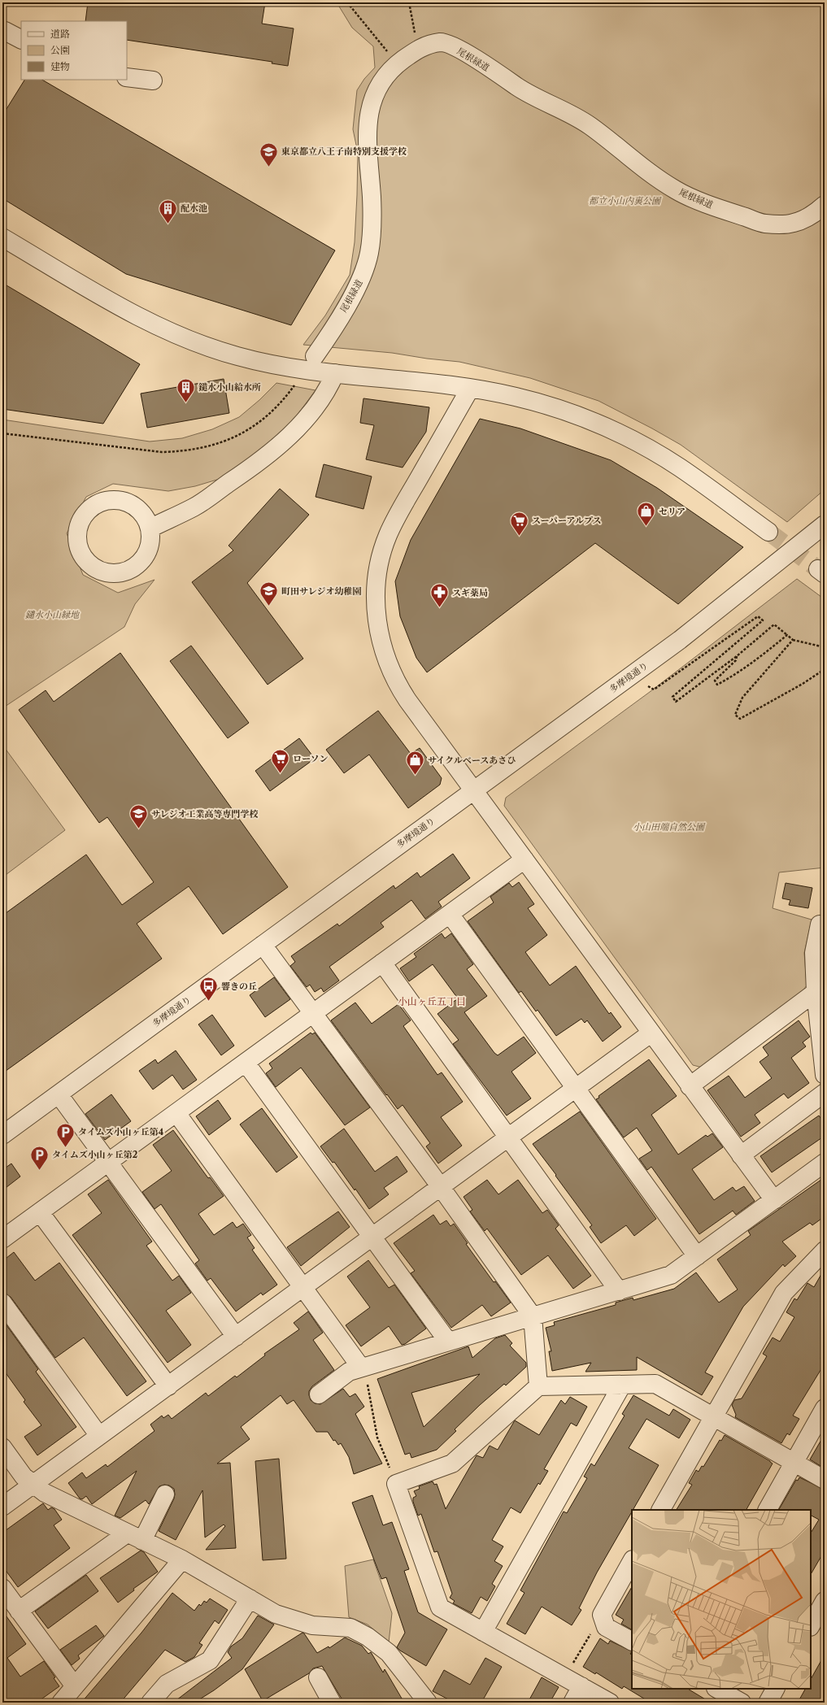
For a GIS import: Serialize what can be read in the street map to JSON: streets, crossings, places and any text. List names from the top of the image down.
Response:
{
  "streets": {
    "street": ["尾根緑道", "多摩境通り"]
  },
  "districts": ["小山ヶ丘五丁目"],
  "parks": ["都立小山内裏公園", "鑓水小山緑地", "小山田端自然公園"],
  "places": {
    "school or university": ["東京都立八王子南特別支援学校", "町田サレジオ幼稚園", "サレジオ工業高等専門学校"],
    "building": ["配水池", "鑓水小山給水所"],
    "shop": ["セリア", "サイクルベースあさひ"],
    "supermarket": ["スーパーアルプス", "ローソン"],
    "pharmacy": ["スギ薬局"],
    "bus stop": ["響きの丘"],
    "parking": ["タイムズ小山ヶ丘第4", "タイムズ小山ヶ丘第2"]
  },
  "legend": ["道路", "公園", "建物"]
}
